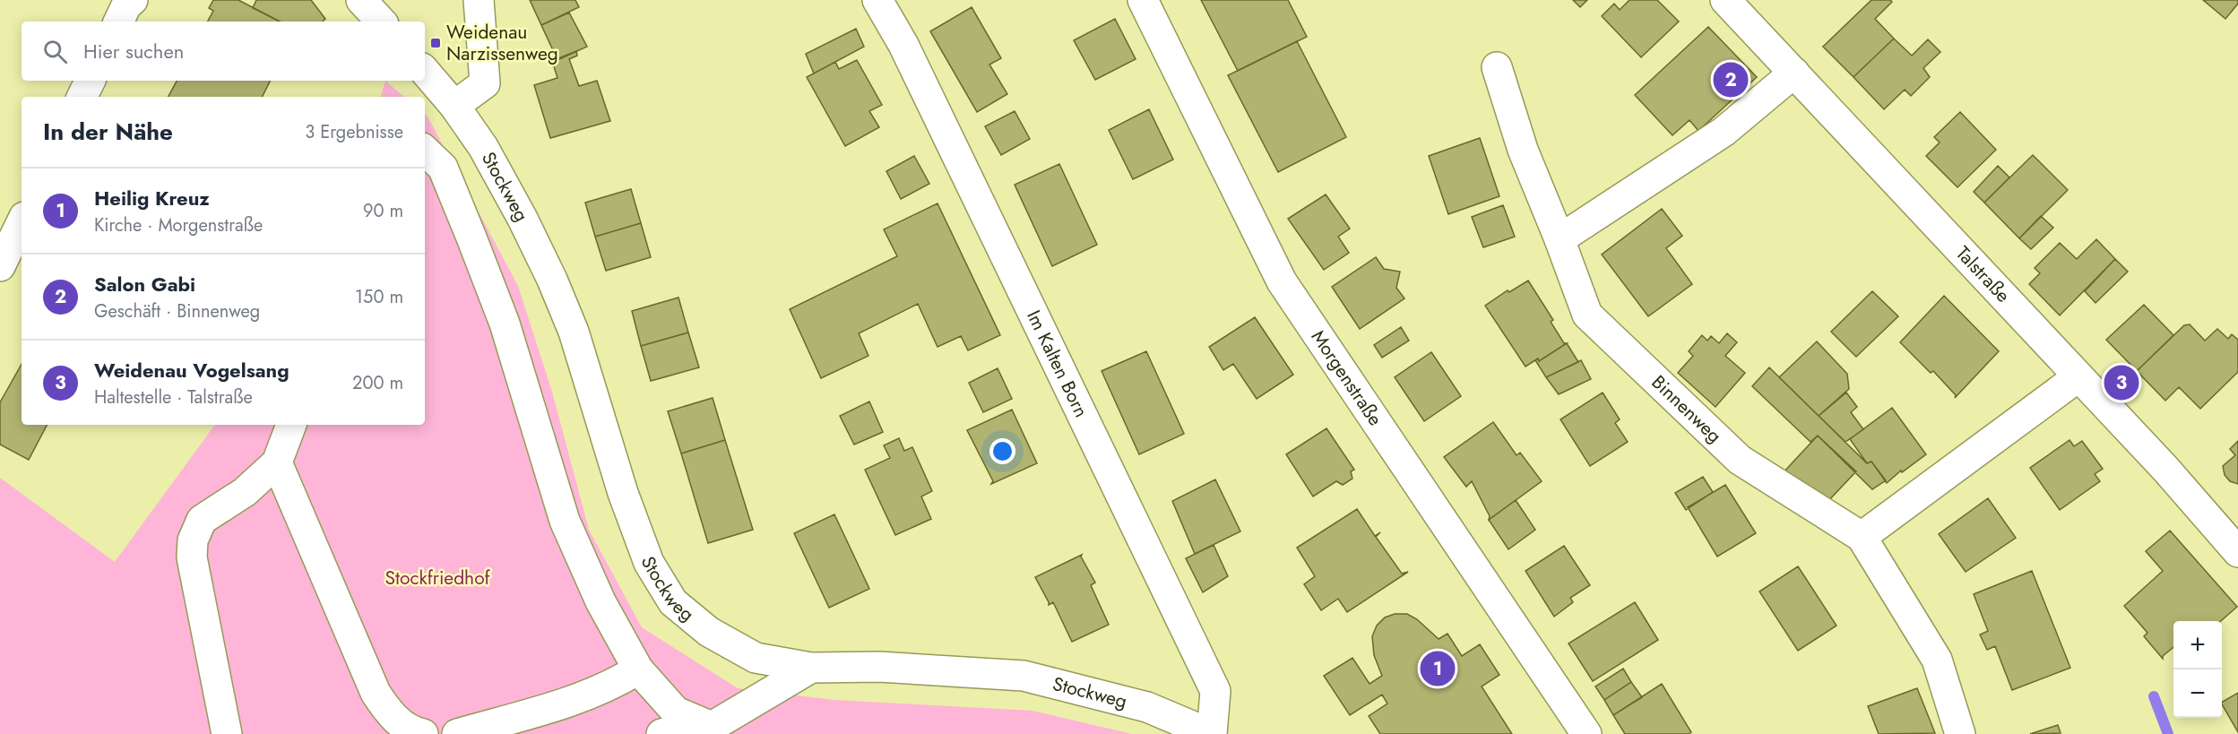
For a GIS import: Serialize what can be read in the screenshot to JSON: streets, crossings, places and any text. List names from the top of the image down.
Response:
{
  "streets": {
    "street": [
      "Stockweg",
      "Talstraße",
      "Im Kalten Born",
      "Morgenstraße",
      "Binnenweg"
    ]
  },
  "crossings": [
    ["Stockweg", "Im Kalten Born"]
  ],
  "parks": ["Stockfriedhof"],
  "places": {
    "transit": ["Weidenau Narzissenweg"]
  },
  "page": {
    "search": "Hier suchen",
    "pins": ["2", "3", "1"],
    "heading": ["In der Nähe", "3 Ergebnisse"],
    "list": [
      {
        "mark": "1",
        "name": "Heilig Kreuz",
        "note": "Kirche · Morgenstraße",
        "value": "90 m"
      },
      {
        "mark": "2",
        "name": "Salon Gabi",
        "note": "Geschäft · Binnenweg",
        "value": "150 m"
      },
      {
        "mark": "3",
        "name": "Weidenau Vogelsang",
        "note": "Haltestelle · Talstraße",
        "value": "200 m"
      }
    ],
    "map_buttons": ["+", "−"]
  }
}
